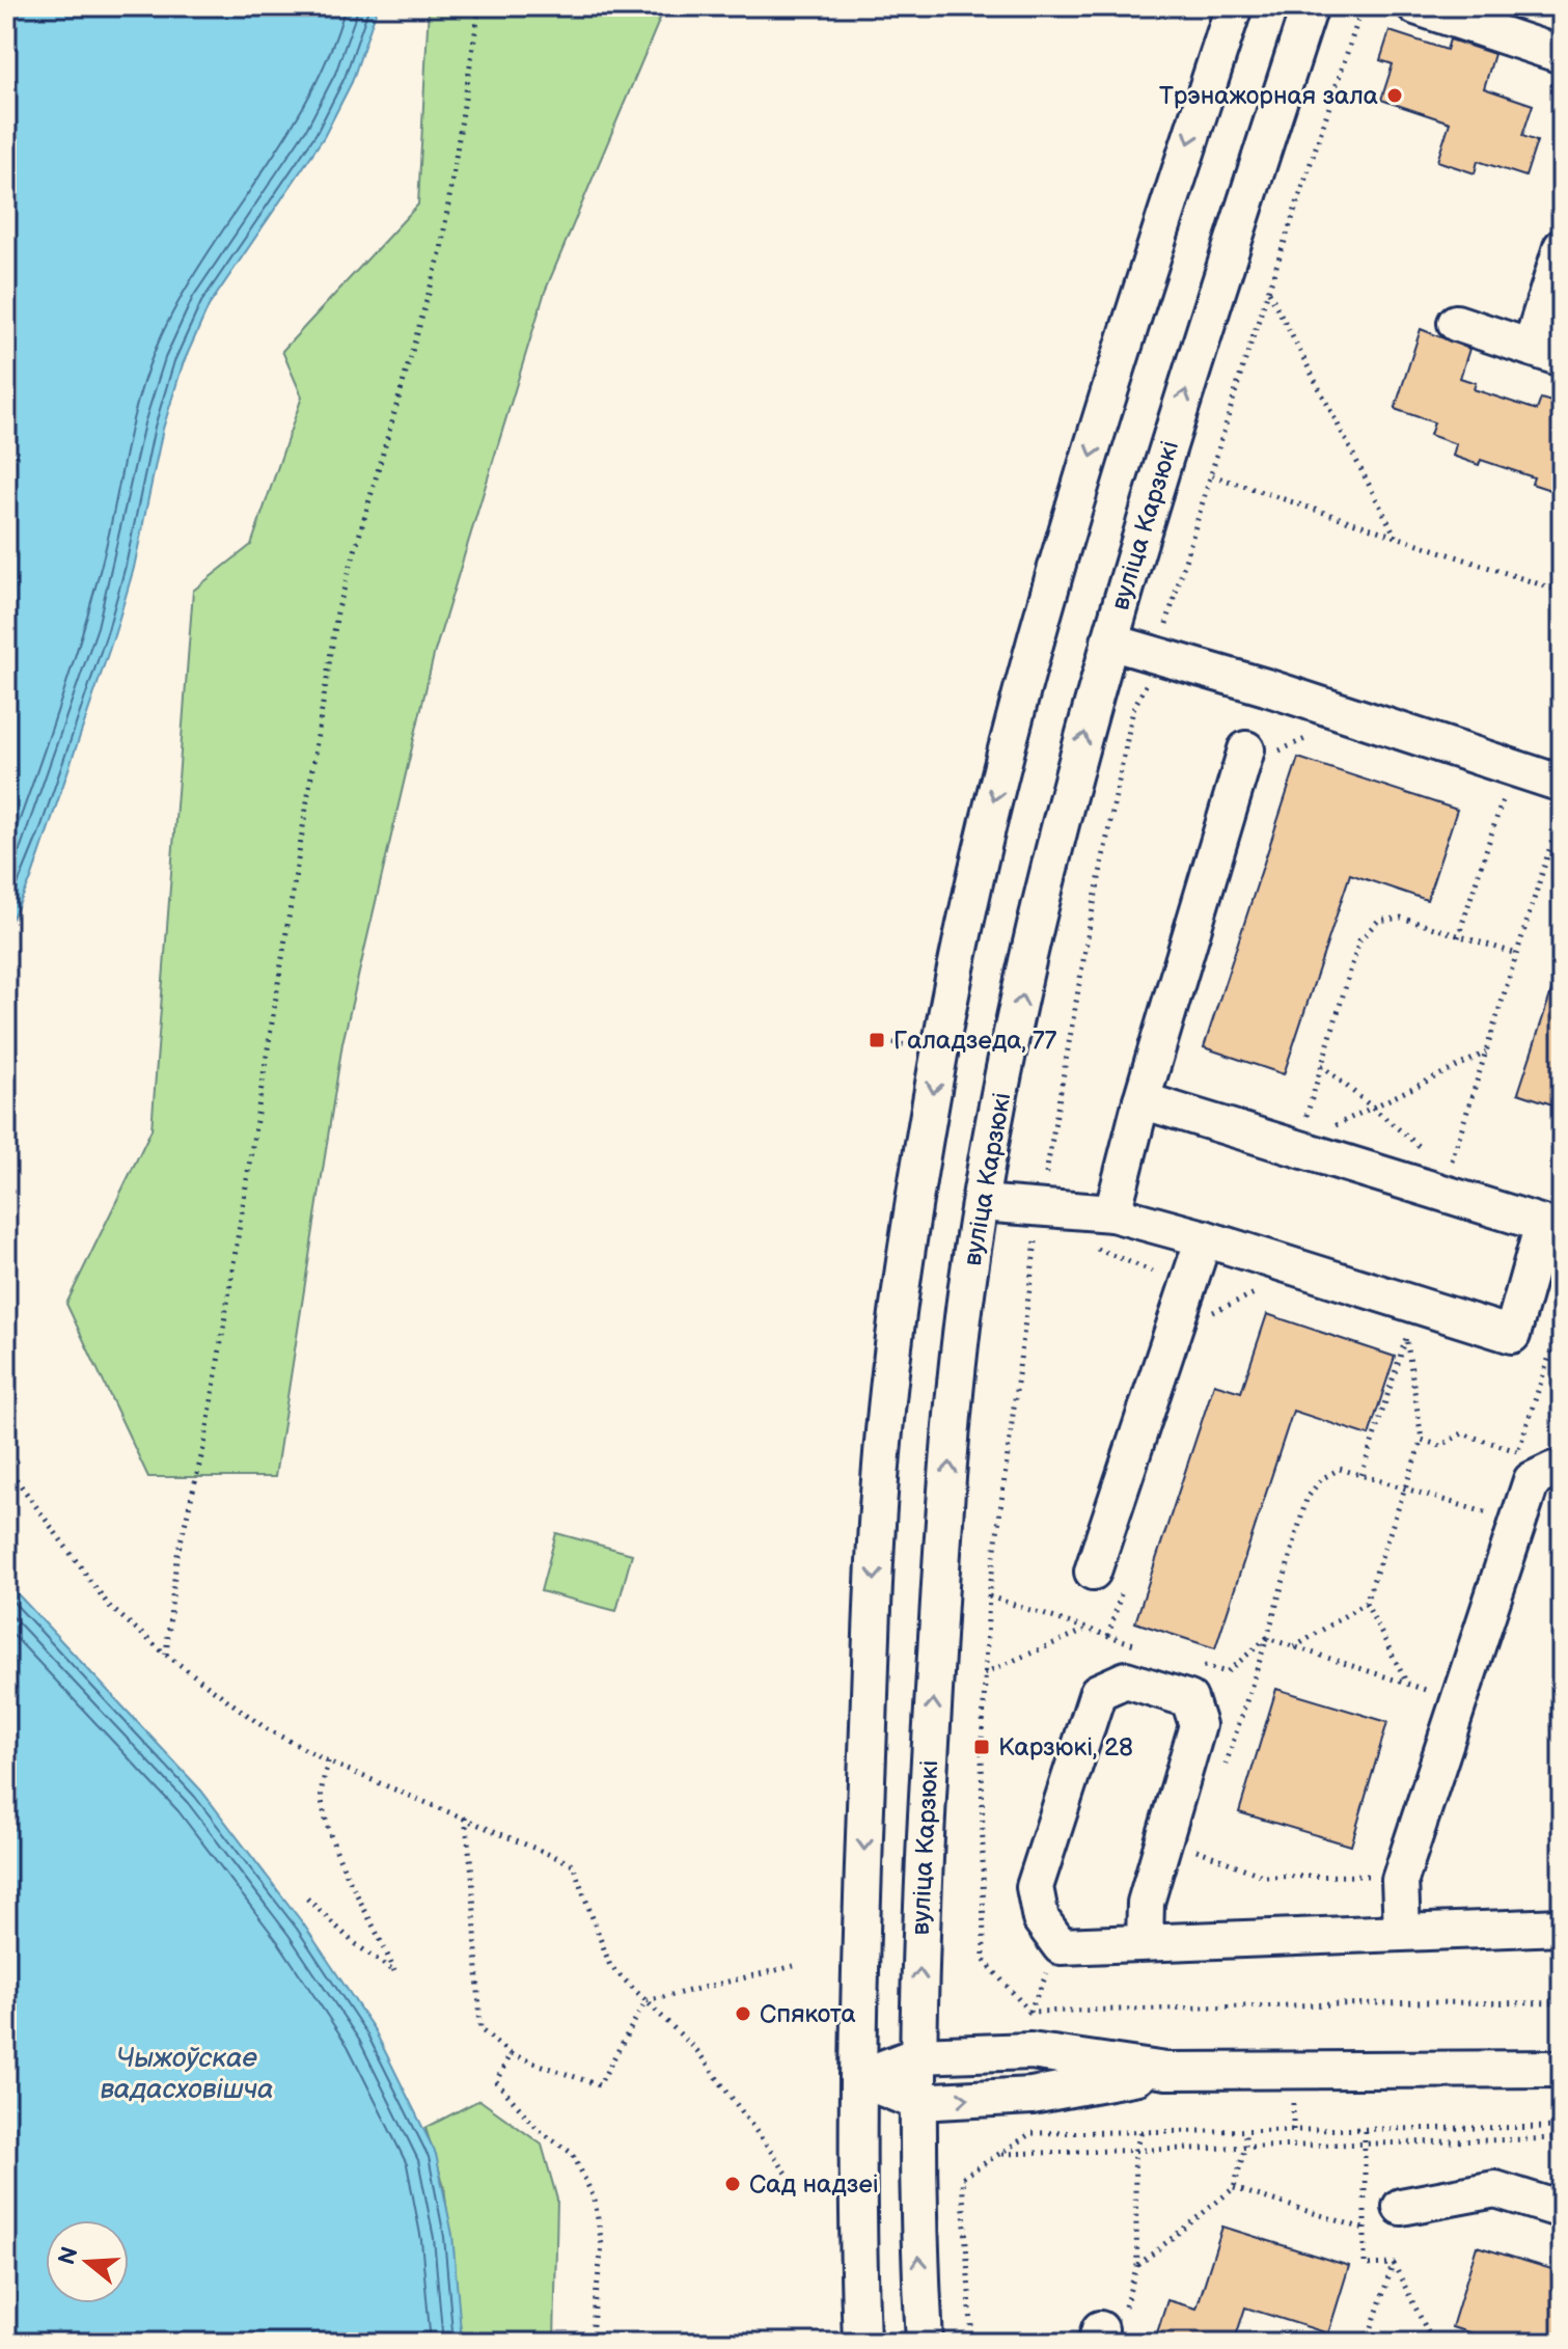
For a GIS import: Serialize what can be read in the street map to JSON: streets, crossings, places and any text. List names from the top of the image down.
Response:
{
  "streets": {
    "street": ["вуліца Карзюкі"]
  },
  "water": ["Чыжоўскае вадасховішча"],
  "places": {
    "other": ["Трэнажорная зала", "Спякота", "Сад надзеі"],
    "transit": ["Галадзеда, 77", "Карзюкі, 28"]
  },
  "north": "left"
}
